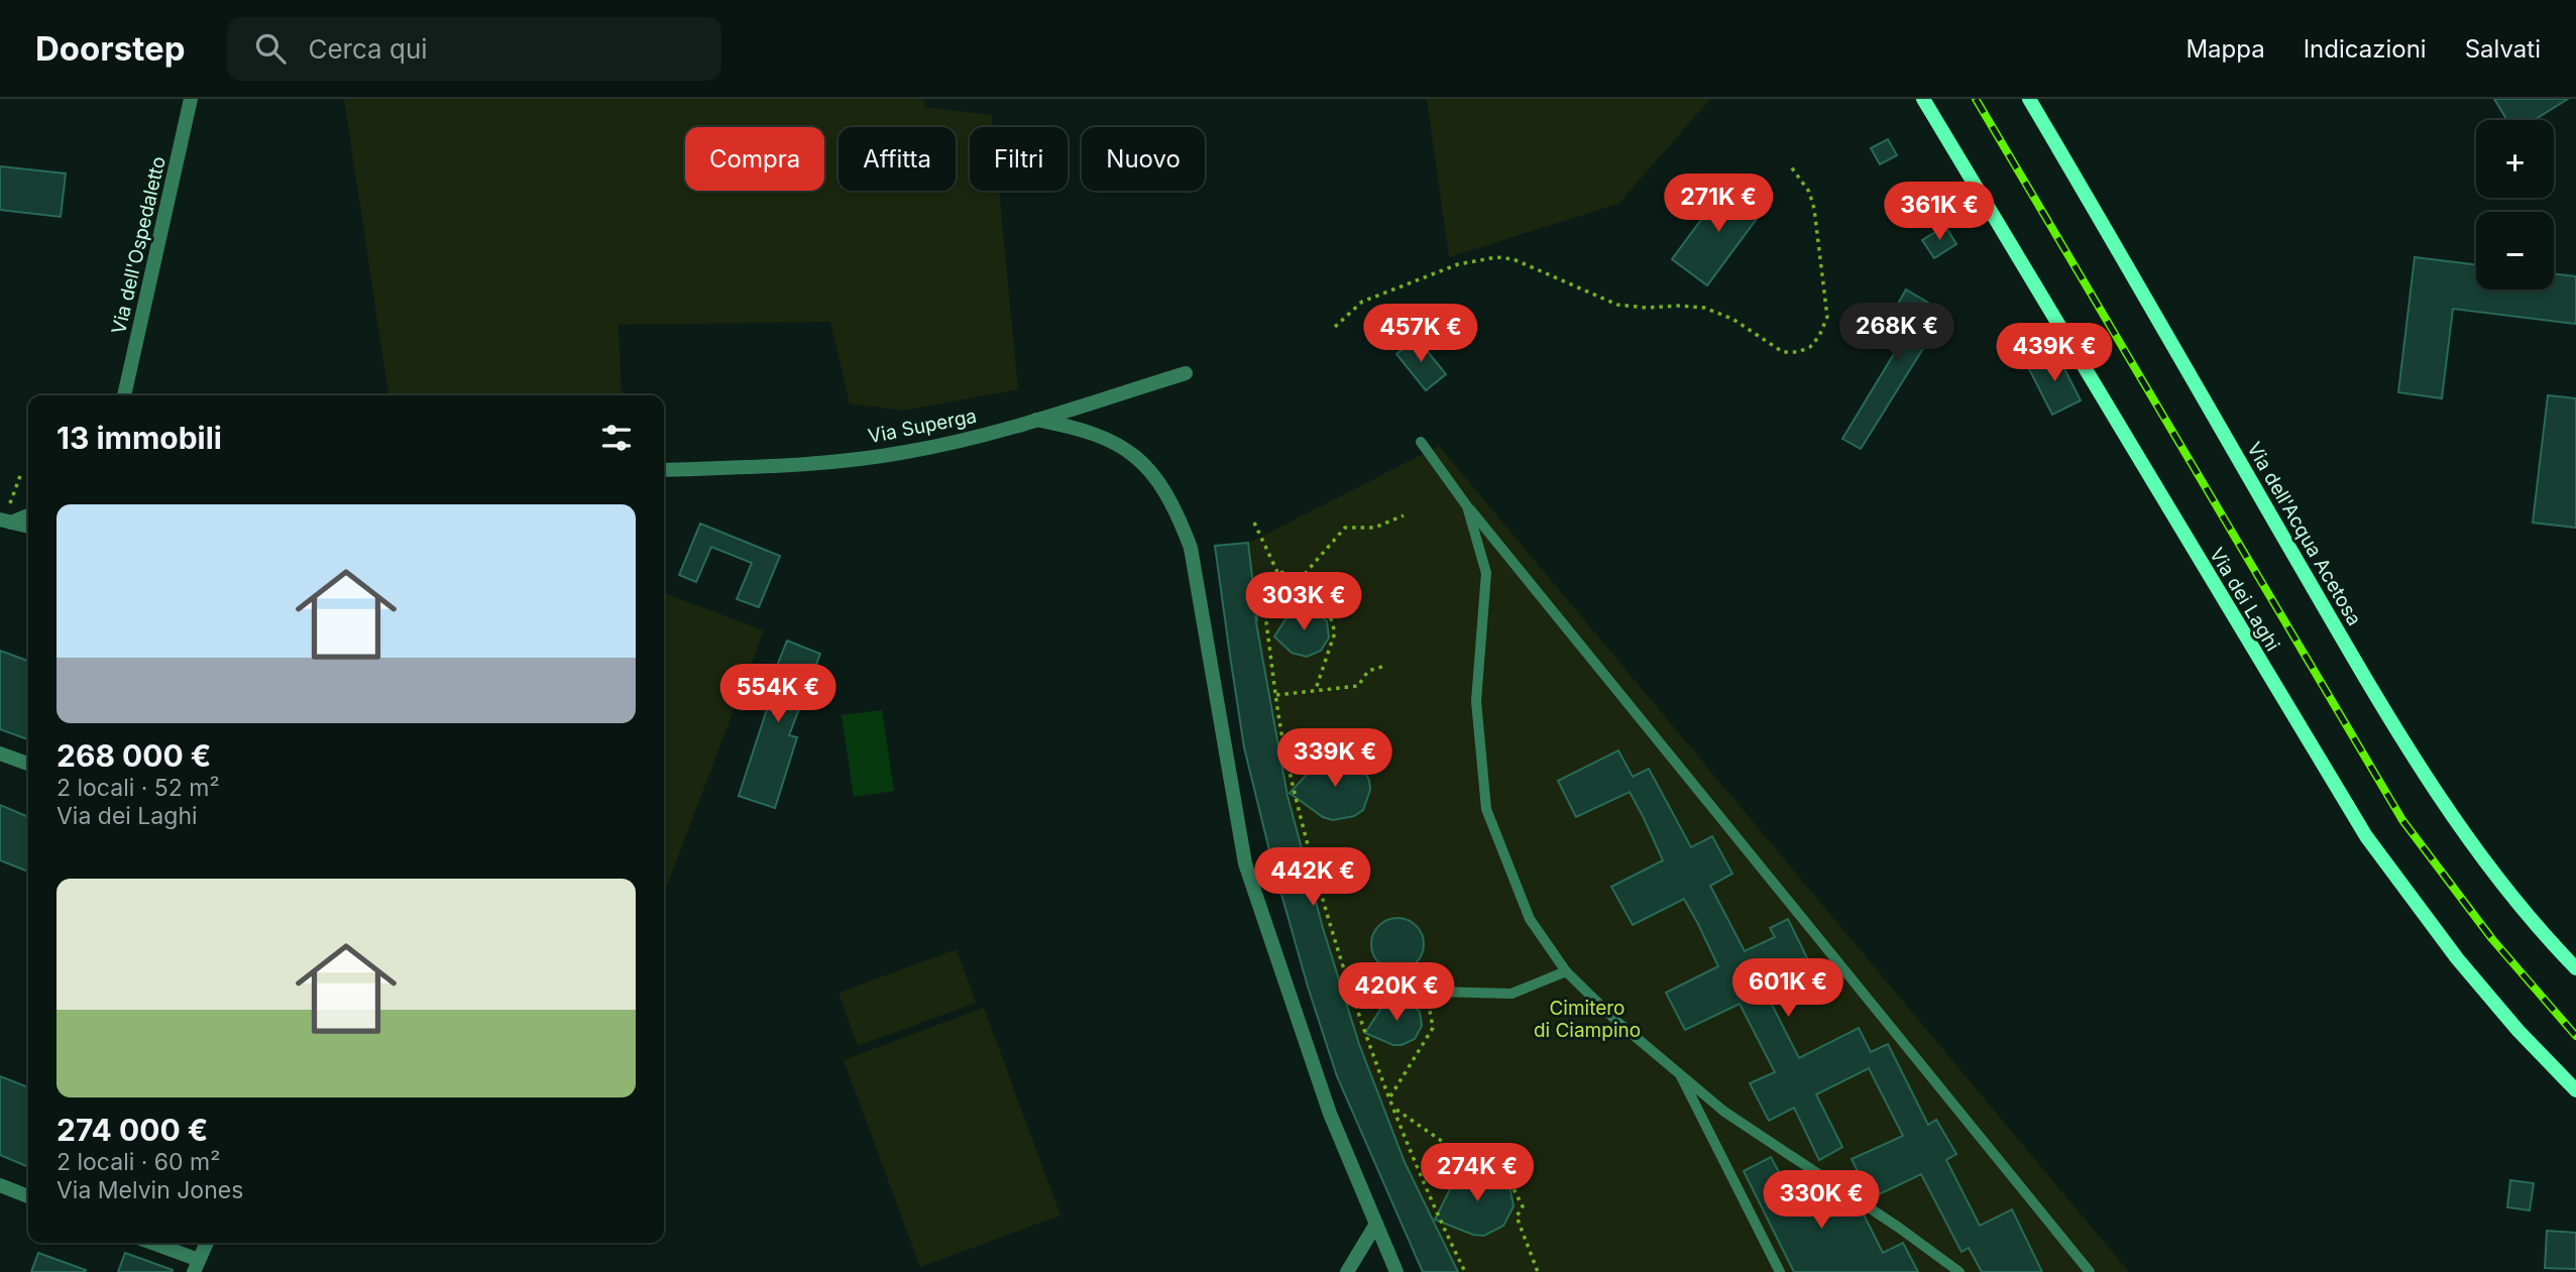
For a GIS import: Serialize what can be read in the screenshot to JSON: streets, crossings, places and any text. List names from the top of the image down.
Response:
{
  "streets": {
    "main road": ["Via dell'Acqua Acetosa", "Via dei Laghi"],
    "street": ["Via dell'Ospedaletto", "Via Superga"]
  },
  "parks": ["Cimitero di Ciampino"],
  "page": {
    "header": "Doorstep",
    "search": "Cerca qui",
    "nav": ["Mappa", "Indicazioni", "Salvati"],
    "map_buttons": ["+", "−"],
    "chip": [
      "Compra",
      "Affitta",
      "Filtri",
      "Nuovo"
    ],
    "price": [
      "271K €",
      "361K €",
      "268K €",
      "457K €",
      "439K €",
      "303K €",
      "554K €",
      "339K €",
      "442K €",
      "601K €",
      "420K €",
      "274K €",
      "330K €"
    ],
    "heading": "13 immobili",
    "list": [
      {
        "name": "268 000 €",
        "note": "2 locali · 52 m² · Via dei Laghi"
      },
      {
        "name": "274 000 €",
        "note": "2 locali · 60 m² · Via Melvin Jones"
      }
    ]
  }
}
